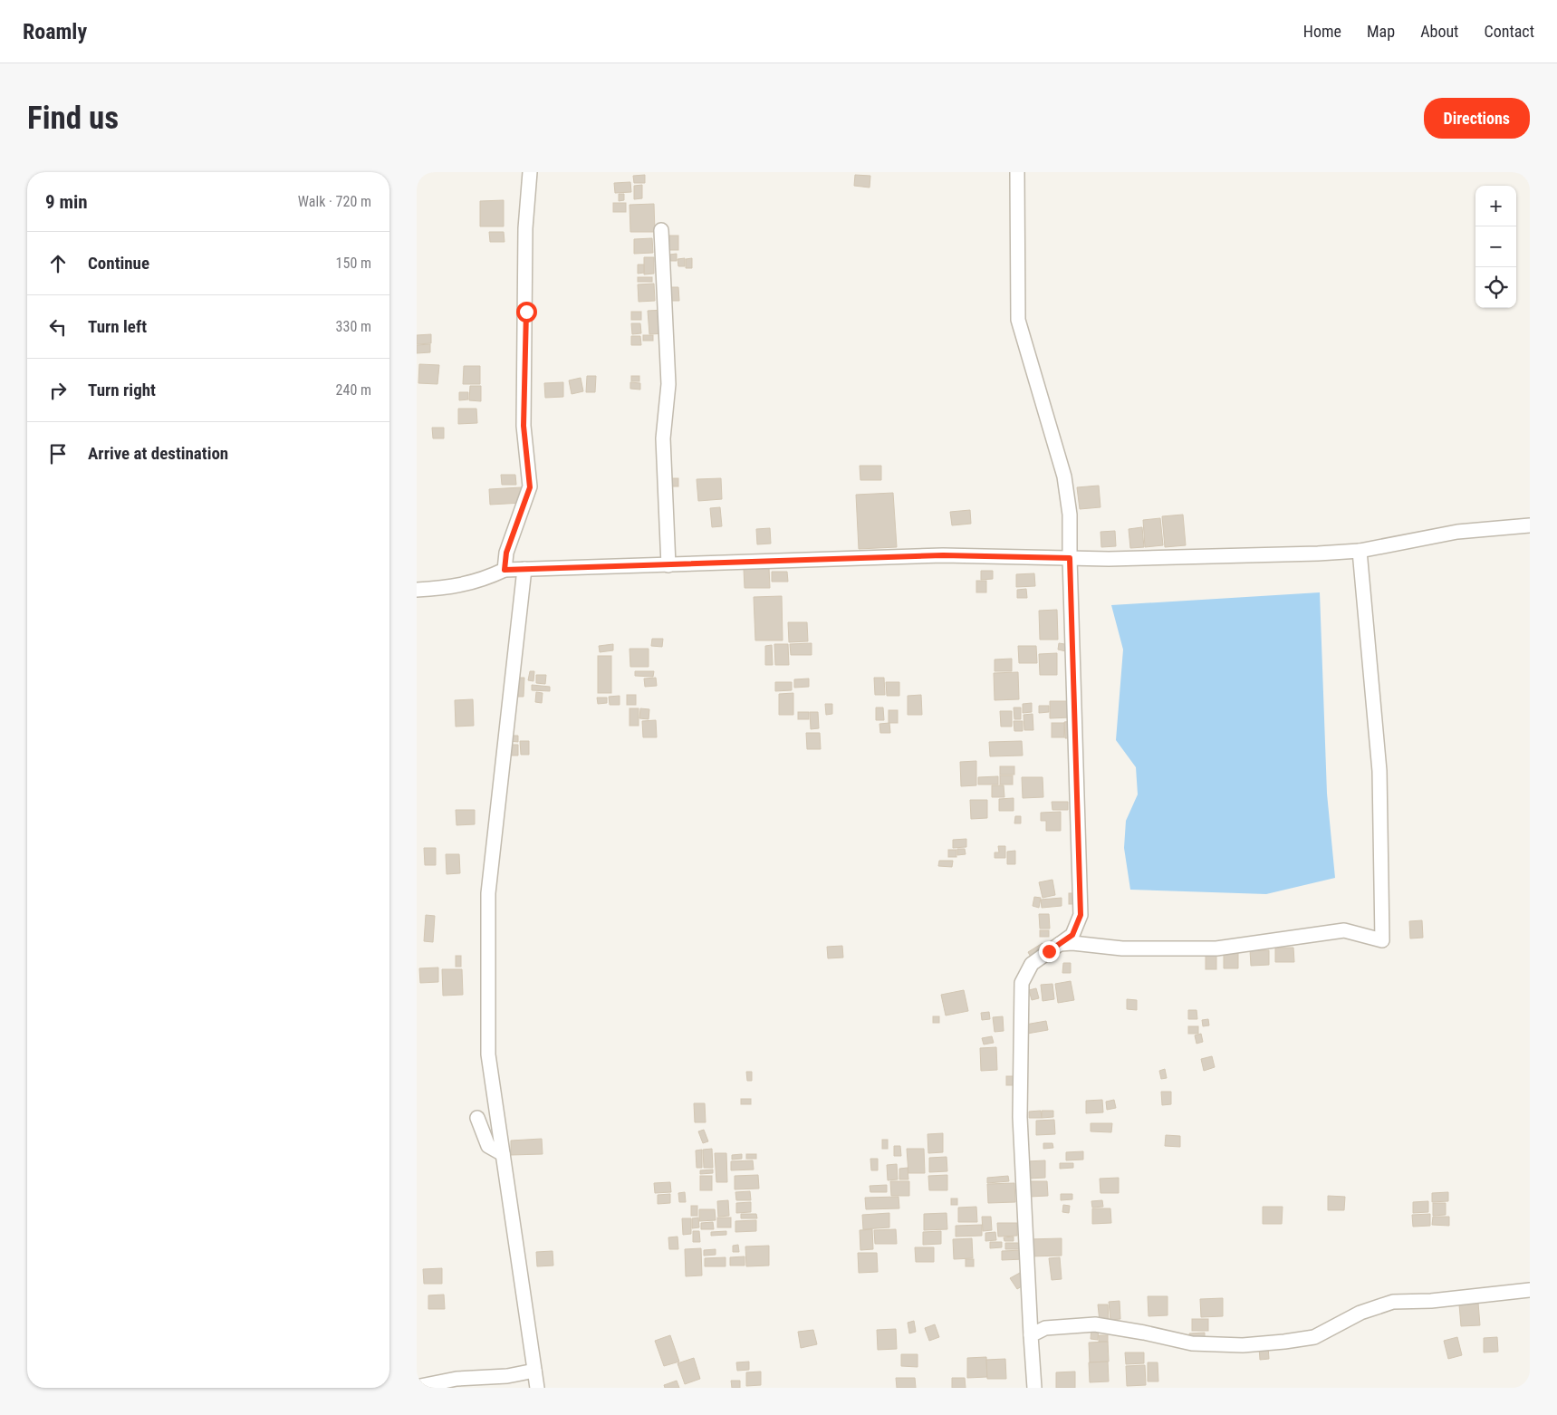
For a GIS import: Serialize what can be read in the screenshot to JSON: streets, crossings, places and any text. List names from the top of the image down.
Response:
{
  "page": {
    "header": "Roamly",
    "nav": [
      "Home",
      "Map",
      "About",
      "Contact"
    ],
    "buttons": "Directions",
    "title": "Find us",
    "heading": ["9 min", "Walk · 720 m"],
    "map_buttons": ["+", "−"],
    "list": [
      ["Continue", "150 m"],
      ["Turn left", "330 m"],
      ["Turn right", "240 m"],
      "Arrive at destination"
    ]
  }
}
